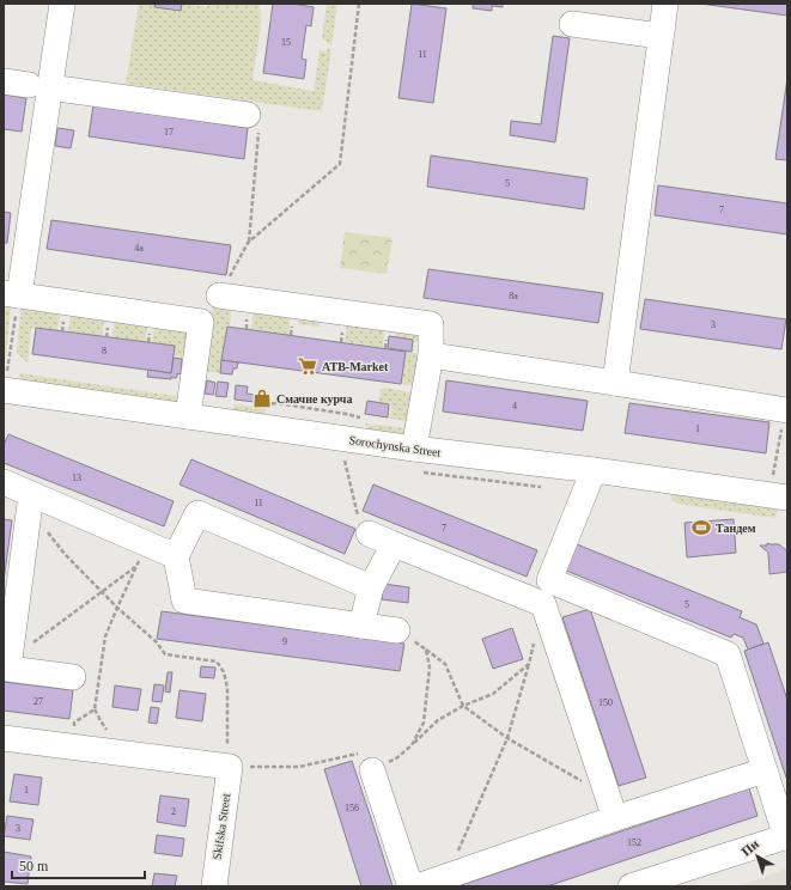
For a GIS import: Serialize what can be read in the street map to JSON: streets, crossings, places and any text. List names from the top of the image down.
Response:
{
  "streets": {
    "street": ["Sorochynska Street", "Skifska Street"]
  },
  "places": {
    "supermarket": ["ATB-Market"],
    "shop": ["Смачне курча"],
    "sports": ["Тандем"]
  },
  "house_numbers": [
    "15",
    "11",
    "17",
    "5",
    "7",
    "4а",
    "8а",
    "3",
    "8",
    "4",
    "1",
    "13",
    "11",
    "7",
    "5",
    "9",
    "27",
    "150",
    "1",
    "156",
    "2",
    "3",
    "152"
  ],
  "scale_bar": "50 m",
  "north": "top left"
}
